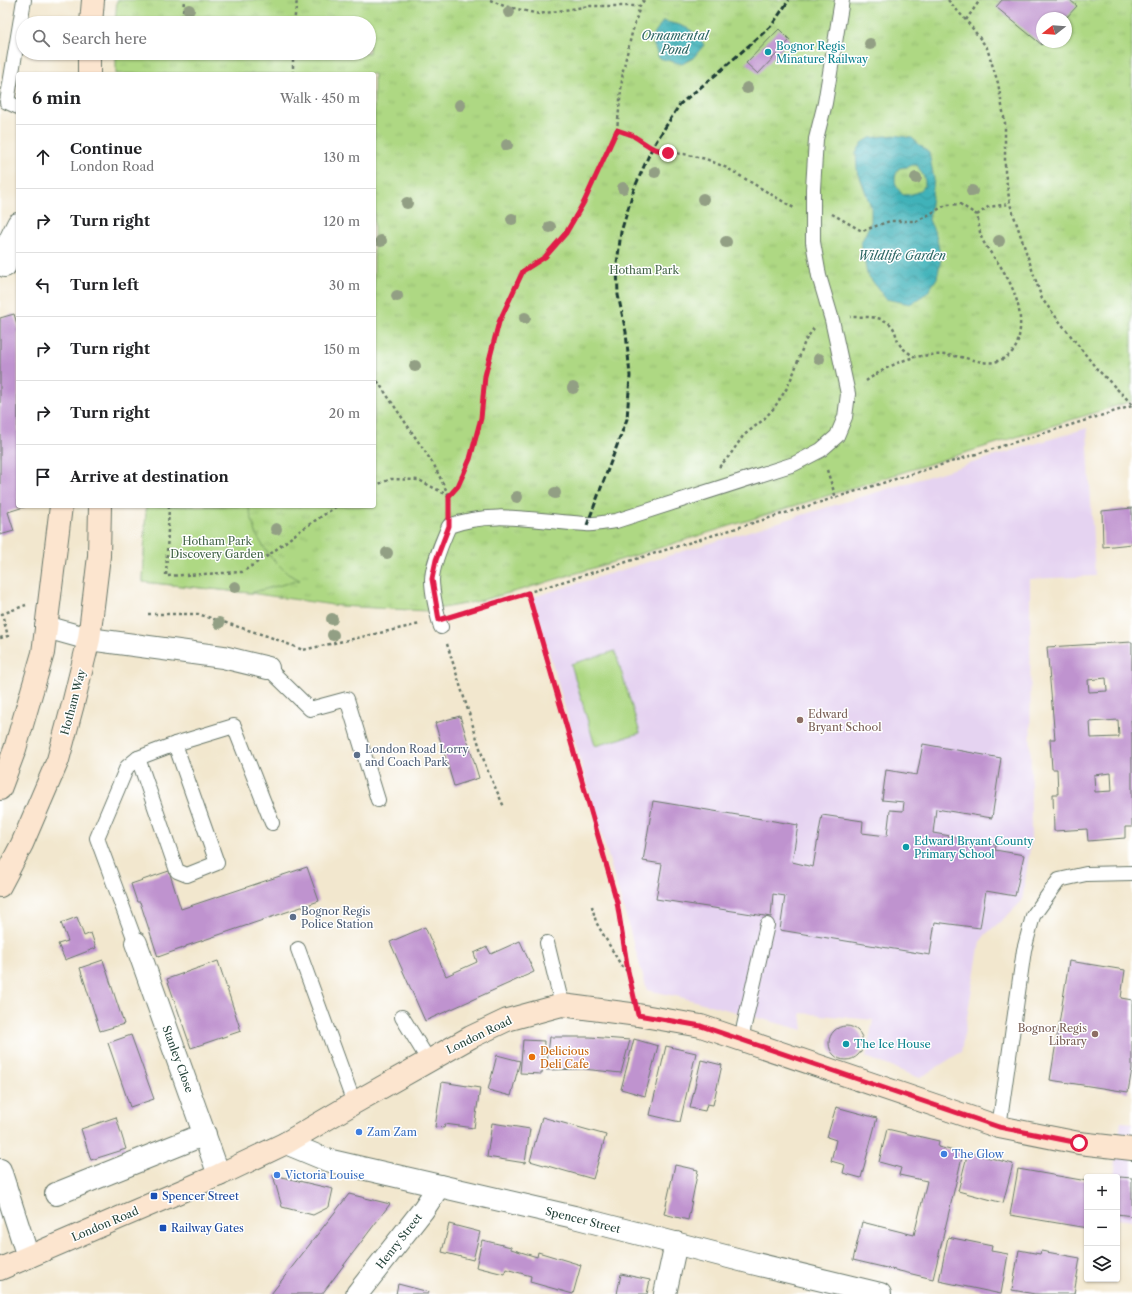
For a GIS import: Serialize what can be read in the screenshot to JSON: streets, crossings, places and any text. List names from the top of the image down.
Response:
{
  "streets": {
    "street": [
      "Hotham Way",
      "London Road",
      "Stanley Close",
      "Spencer Street",
      "Henry Street"
    ]
  },
  "crossings": [
    ["London Road", "Stanley Close"],
    ["London Road", "Spencer Street"],
    ["Spencer Street", "Henry Street"]
  ],
  "water": ["Ornamental Pond", "Wildlife Garden"],
  "parks": ["Hotham Park", "Hotham Park Discovery Garden"],
  "places": {
    "other": [
      "Bognor Regis Minature Railway",
      "Edward Bryant School",
      "London Road Lorry and Coach Park",
      "Edward Bryant County Primary School",
      "Bognor Regis Police Station",
      "Bognor Regis Library",
      "The Ice House",
      "Delicious Deli Cafe",
      "Zam Zam",
      "The Glow",
      "Victoria Louise"
    ],
    "transit": ["Spencer Street", "Railway Gates"]
  },
  "north": "left",
  "page": {
    "search": "Search here",
    "heading": ["6 min", "Walk · 450 m"],
    "list": [
      ["Continue", "London Road", "130 m"],
      ["Turn right", "120 m"],
      ["Turn left", "30 m"],
      ["Turn right", "150 m"],
      ["Turn right", "20 m"],
      "Arrive at destination"
    ],
    "map_buttons": ["+", "−"]
  }
}
